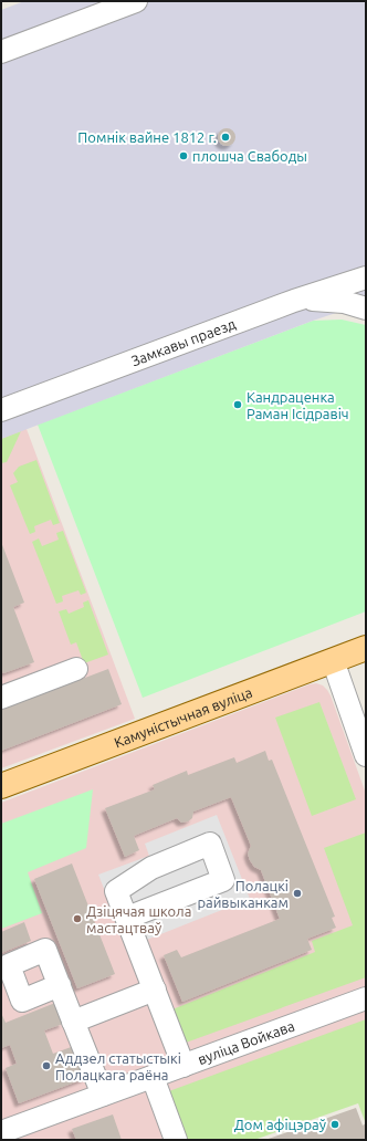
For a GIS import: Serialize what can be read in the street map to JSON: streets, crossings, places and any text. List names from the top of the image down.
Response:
{
  "streets": {
    "main road": ["Камуністычная вуліца"],
    "street": ["Замкавы праезд", "вуліца Войкава"]
  },
  "places": [
    "Помнік вайне 1812 г.",
    "плошча Свабоды",
    "Кандраценка Раман Ісідравіч",
    "Полацкі райвыканкам",
    "Дзіцячая школа мастацтваў",
    "Аддзел статыстыкі Полацкага раёна",
    "Дом афіцэраў"
  ]
}
